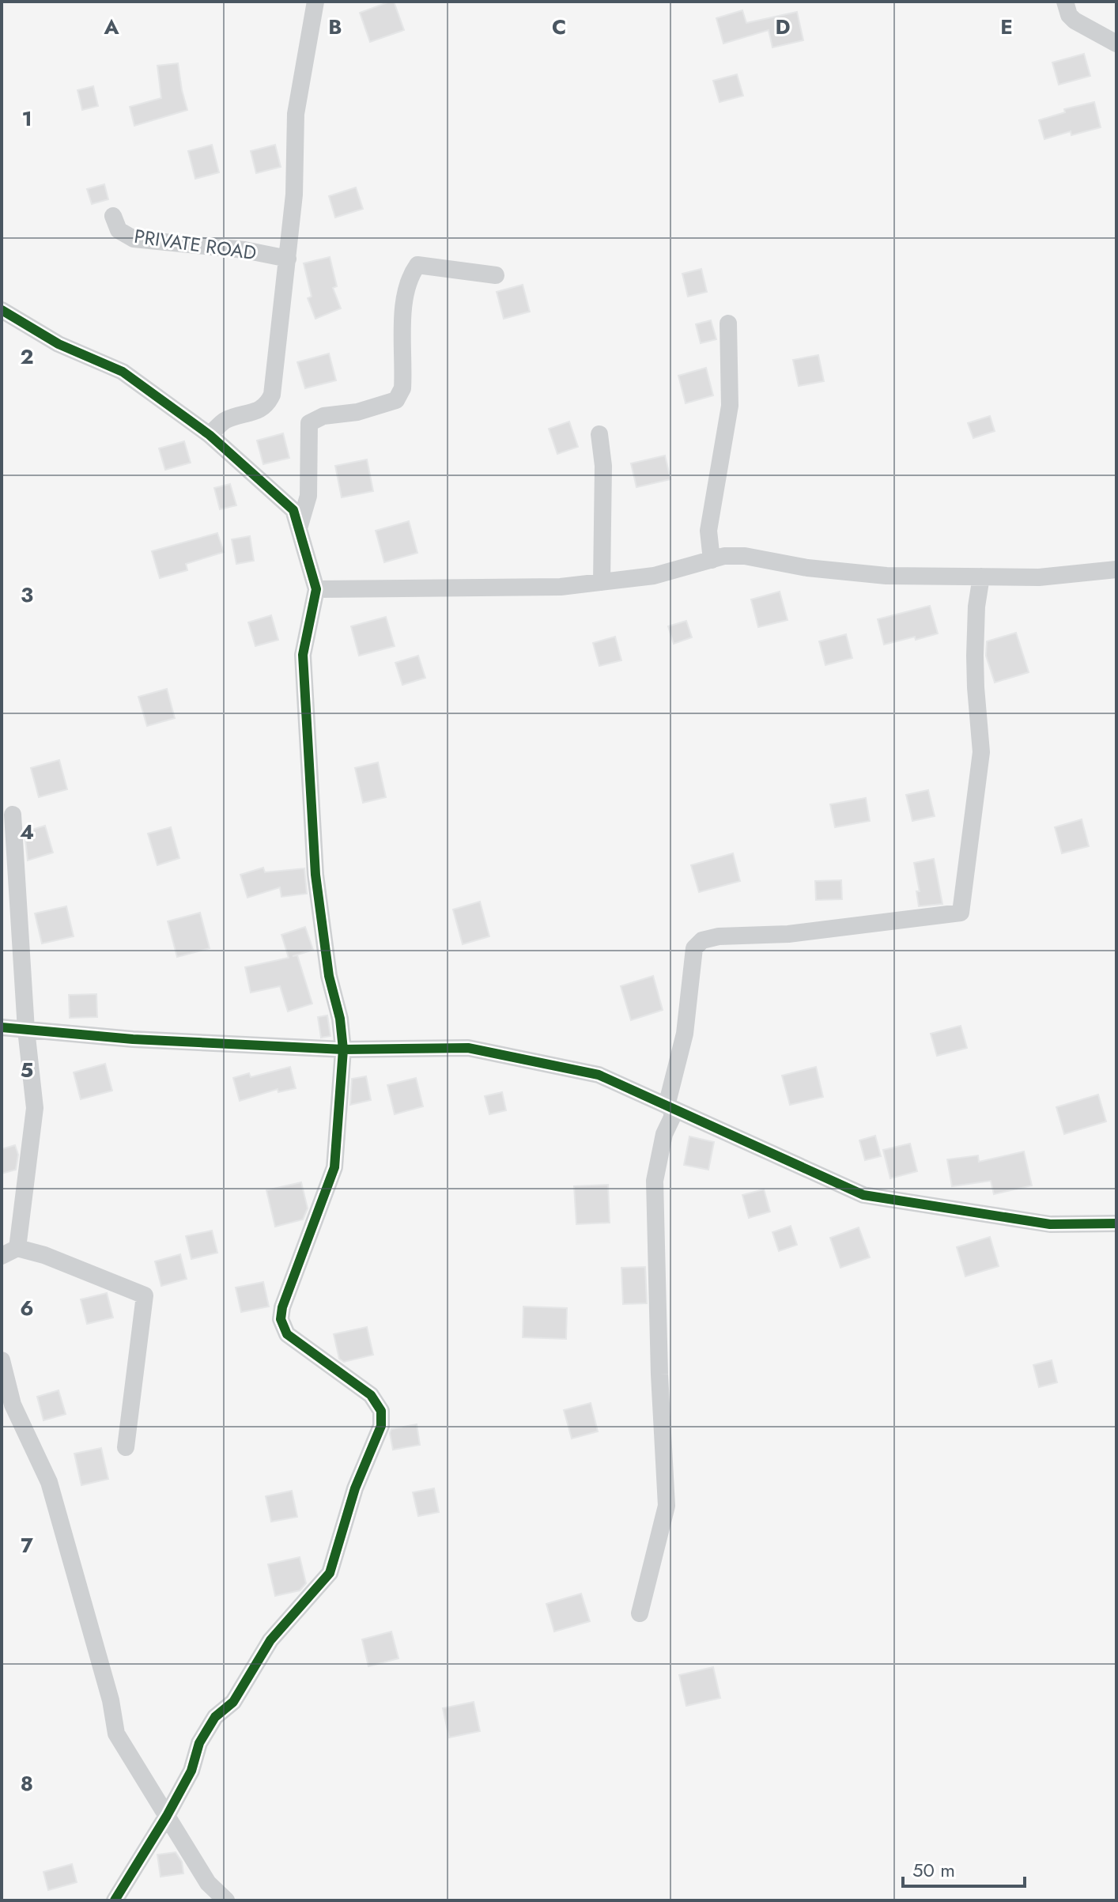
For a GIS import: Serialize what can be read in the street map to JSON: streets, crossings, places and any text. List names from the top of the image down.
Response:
{
  "streets": {
    "street": ["PRIVATE ROAD"]
  },
  "scale_bar": "50 m",
  "grid": {
    "columns": [
      "A",
      "B",
      "C",
      "D",
      "E"
    ],
    "rows": [
      "1",
      "2",
      "3",
      "4",
      "5",
      "6",
      "7",
      "8"
    ]
  }
}
